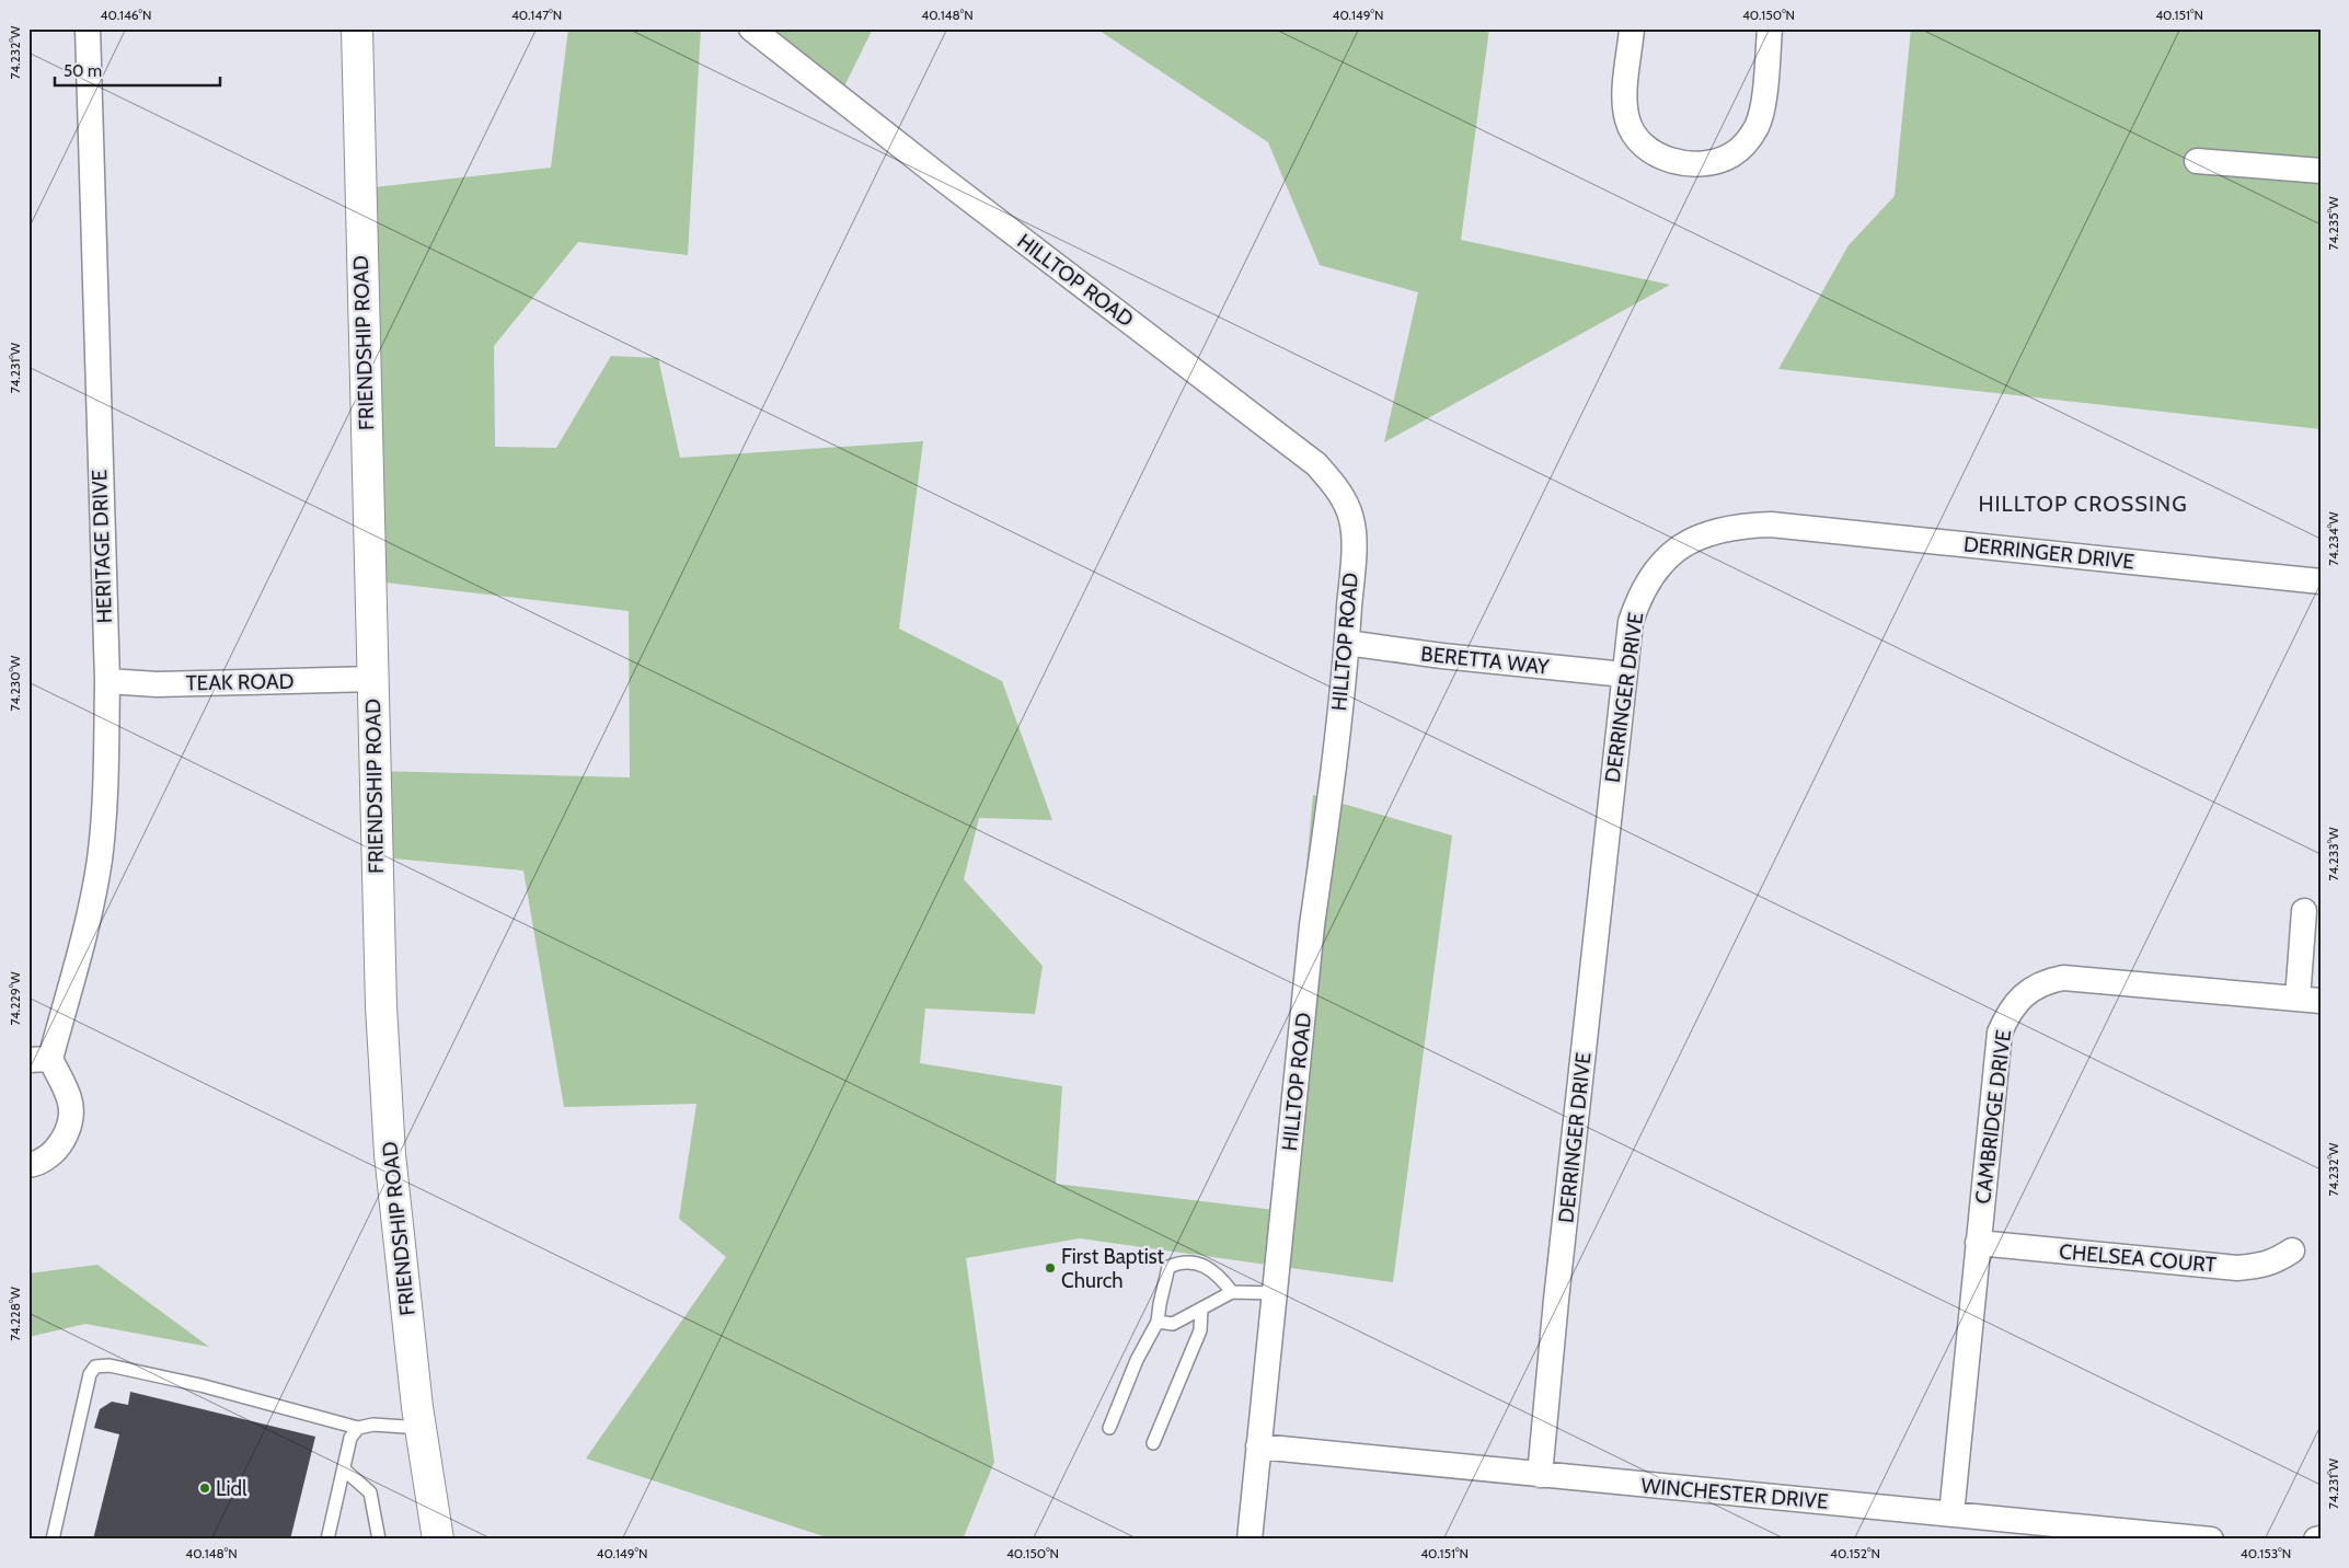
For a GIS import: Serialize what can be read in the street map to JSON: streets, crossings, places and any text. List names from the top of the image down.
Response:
{
  "streets": {
    "street": [
      "HILLTOP ROAD",
      "FRIENDSHIP ROAD",
      "HERITAGE DRIVE",
      "DERRINGER DRIVE",
      "BERETTA WAY",
      "TEAK ROAD",
      "CAMBRIDGE DRIVE",
      "CHELSEA COURT",
      "WINCHESTER DRIVE"
    ]
  },
  "crossings": [
    ["HILLTOP ROAD", "BERETTA WAY"],
    ["HILLTOP ROAD", "WINCHESTER DRIVE"],
    ["FRIENDSHIP ROAD", "TEAK ROAD"],
    ["HERITAGE DRIVE", "TEAK ROAD"],
    ["DERRINGER DRIVE", "BERETTA WAY"],
    ["DERRINGER DRIVE", "WINCHESTER DRIVE"],
    ["CAMBRIDGE DRIVE", "CHELSEA COURT"],
    ["CAMBRIDGE DRIVE", "WINCHESTER DRIVE"]
  ],
  "districts": ["HILLTOP CROSSING"],
  "places": ["First Baptist Church", "Lidl"],
  "scale_bar": "50 m",
  "coordinates": [
    "40.146°N",
    "40.147°N",
    "40.148°N",
    "40.149°N",
    "40.150°N",
    "40.151°N",
    "74.232°W",
    "74.235°W",
    "74.231°W",
    "74.234°W",
    "74.230°W",
    "74.233°W",
    "74.229°W",
    "74.228°W",
    "40.152°N",
    "40.153°N"
  ]
}
